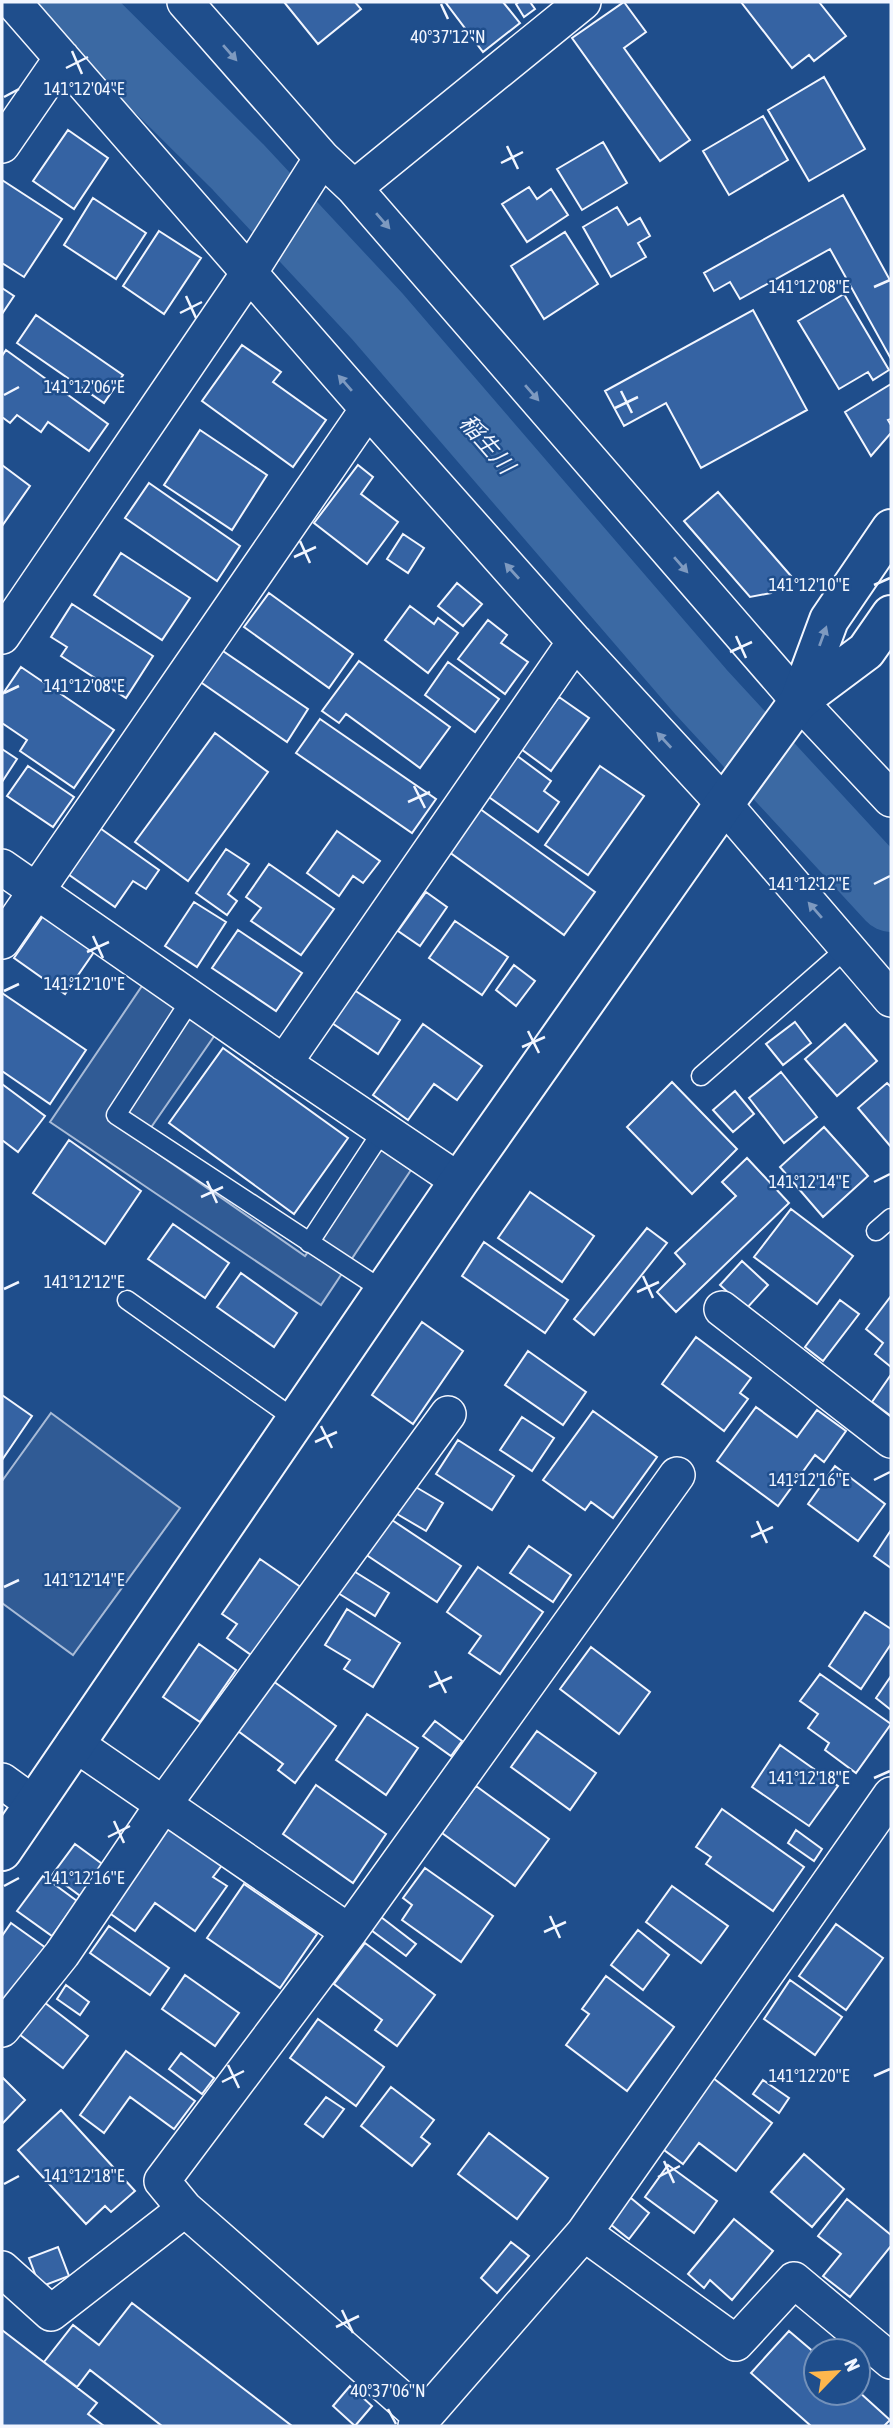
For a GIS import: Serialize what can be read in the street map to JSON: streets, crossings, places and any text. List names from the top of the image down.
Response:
{
  "water": ["稲生川"],
  "north": "top right",
  "coordinates": [
    "40°37'12\"N",
    "141°12'04\"E",
    "141°12'08\"E",
    "141°12'06\"E",
    "141°12'10\"E",
    "141°12'12\"E",
    "141°12'14\"E",
    "141°12'16\"E",
    "141°12'18\"E",
    "141°12'20\"E",
    "40°37'06\"N"
  ]
}
